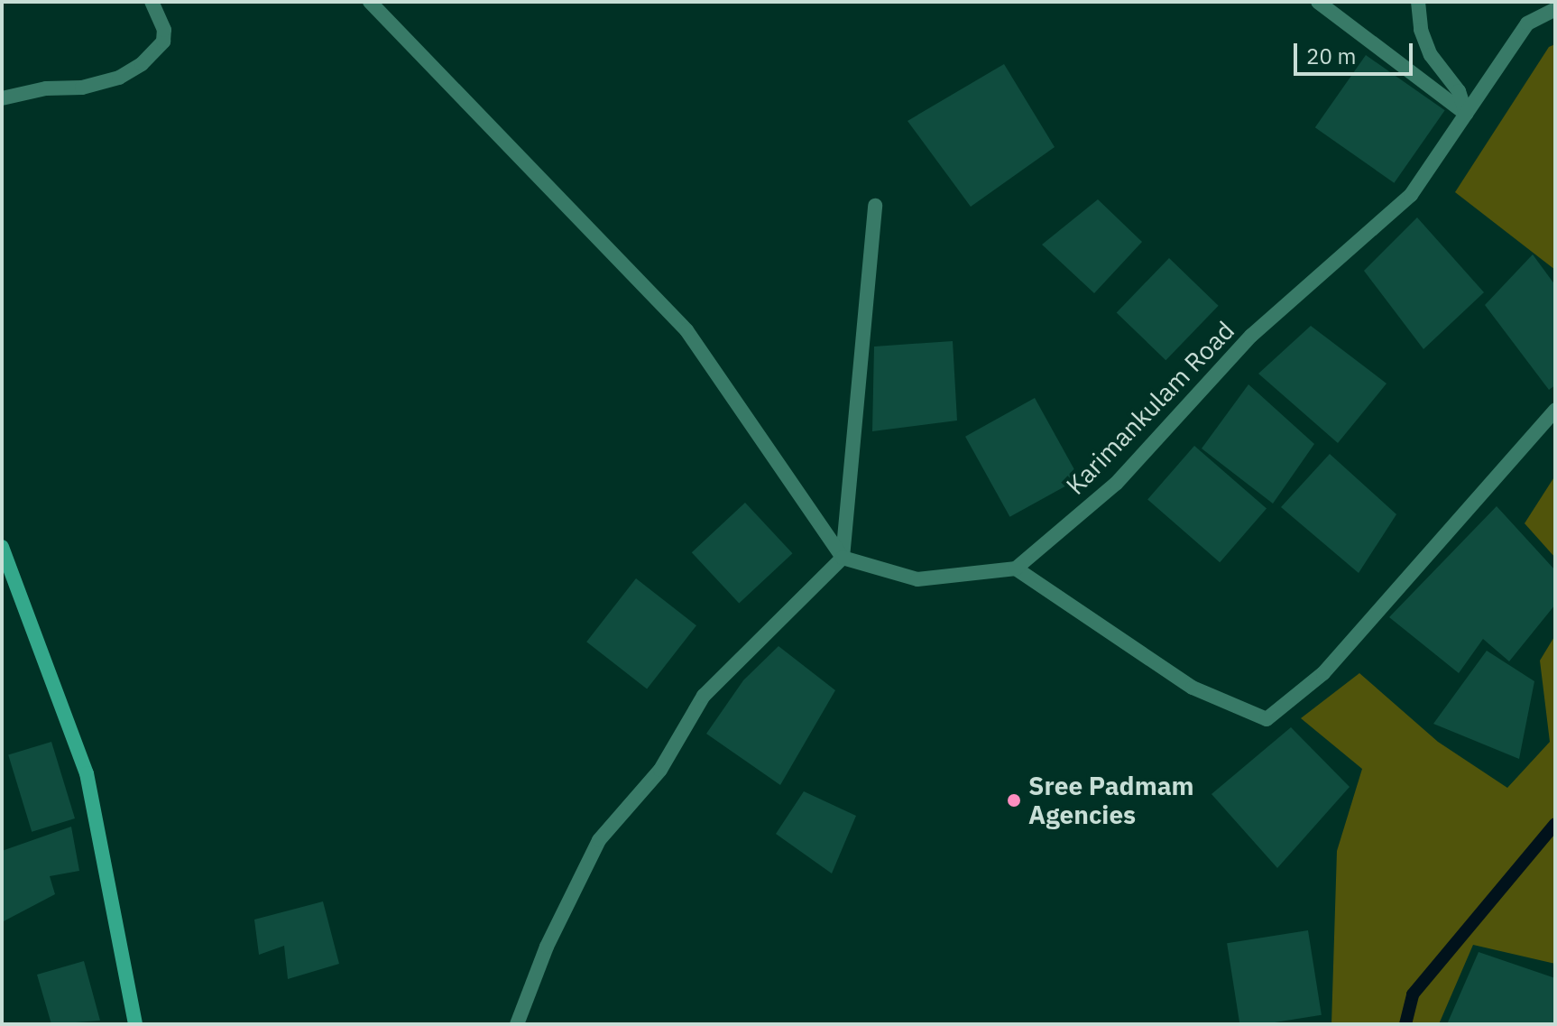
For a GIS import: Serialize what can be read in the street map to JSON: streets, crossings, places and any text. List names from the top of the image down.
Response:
{
  "streets": {
    "street": ["Karimankulam Road"]
  },
  "places": ["Sree Padmam Agencies"],
  "scale_bar": "20 m"
}
